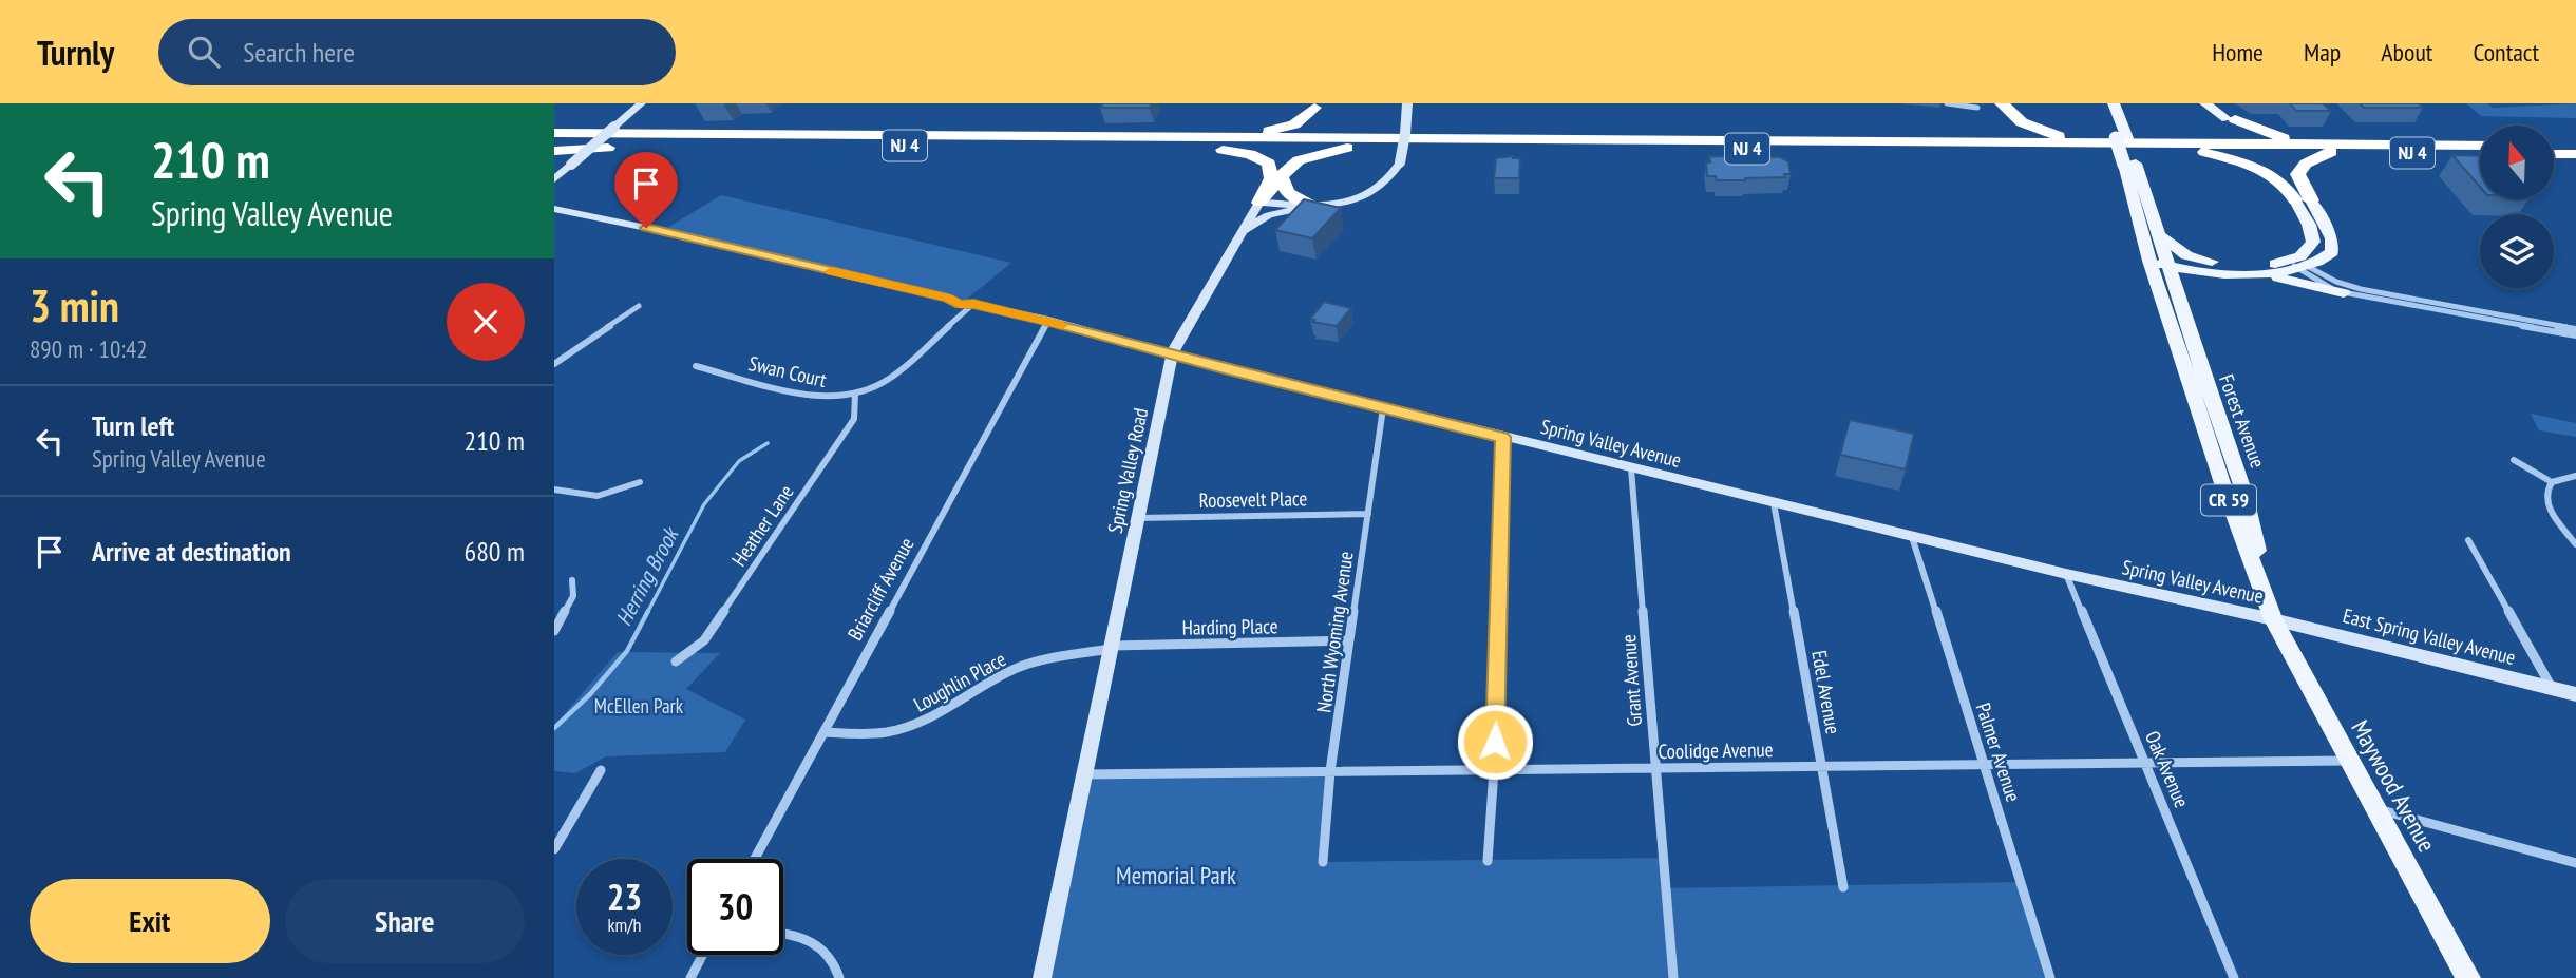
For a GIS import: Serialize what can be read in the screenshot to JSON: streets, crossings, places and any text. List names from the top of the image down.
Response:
{
  "streets": {
    "highway": ["NJ 4"],
    "main road": ["Forest Avenue", "CR 59", "Maywood Avenue"],
    "street": [
      "Swan Court",
      "Spring Valley Avenue",
      "Spring Valley Road",
      "Roosevelt Place",
      "Heather Lane",
      "Briarcliff Avenue",
      "Harding Place",
      "North Wyoming Avenue",
      "East Spring Valley Avenue",
      "Grant Avenue",
      "Loughlin Place",
      "Edel Avenue",
      "Coolidge Avenue",
      "Palmer Avenue",
      "Oak Avenue"
    ]
  },
  "crossings": [
    ["Swan Court", "Spring Valley Avenue"],
    ["Swan Court", "Heather Lane"],
    ["Forest Avenue", "Spring Valley Avenue"],
    ["Forest Avenue", "East Spring Valley Avenue"],
    ["Forest Avenue", "Maywood Avenue"],
    ["Spring Valley Avenue", "Spring Valley Road"],
    ["Spring Valley Avenue", "Briarcliff Avenue"],
    ["Spring Valley Avenue", "North Wyoming Avenue"],
    ["Spring Valley Avenue", "East Spring Valley Avenue"],
    ["Spring Valley Avenue", "Grant Avenue"],
    ["Spring Valley Avenue", "Edel Avenue"],
    ["Spring Valley Avenue", "Palmer Avenue"],
    ["Spring Valley Avenue", "Oak Avenue"],
    ["Spring Valley Avenue", "Maywood Avenue"],
    ["Spring Valley Road", "Roosevelt Place"],
    ["Spring Valley Road", "Harding Place"],
    ["Spring Valley Road", "Loughlin Place"],
    ["Spring Valley Road", "Coolidge Avenue"],
    ["Roosevelt Place", "North Wyoming Avenue"],
    ["Briarcliff Avenue", "Loughlin Place"],
    ["Harding Place", "North Wyoming Avenue"],
    ["Harding Place", "Loughlin Place"],
    ["North Wyoming Avenue", "Coolidge Avenue"],
    ["East Spring Valley Avenue", "Maywood Avenue"],
    ["Grant Avenue", "Coolidge Avenue"],
    ["Edel Avenue", "Coolidge Avenue"],
    ["Coolidge Avenue", "Palmer Avenue"],
    ["Coolidge Avenue", "Oak Avenue"],
    ["Coolidge Avenue", "Maywood Avenue"]
  ],
  "water": ["Herring Brook"],
  "parks": ["McEllen Park", "Memorial Park"],
  "north": "top",
  "page": {
    "header": "Turnly",
    "search": "Search here",
    "nav": [
      "Home",
      "Map",
      "About",
      "Contact"
    ],
    "turn": ["210 m", "Spring Valley Avenue"],
    "heading": ["3 min", "890 m · 10:42"],
    "list": [
      {
        "name": "Turn left",
        "note": "Spring Valley Avenue",
        "value": "210 m"
      },
      {
        "name": "Arrive at destination",
        "value": "680 m"
      }
    ],
    "speed": "23 km/h",
    "limit": "30",
    "buttons": ["Exit", "Share"]
  }
}
